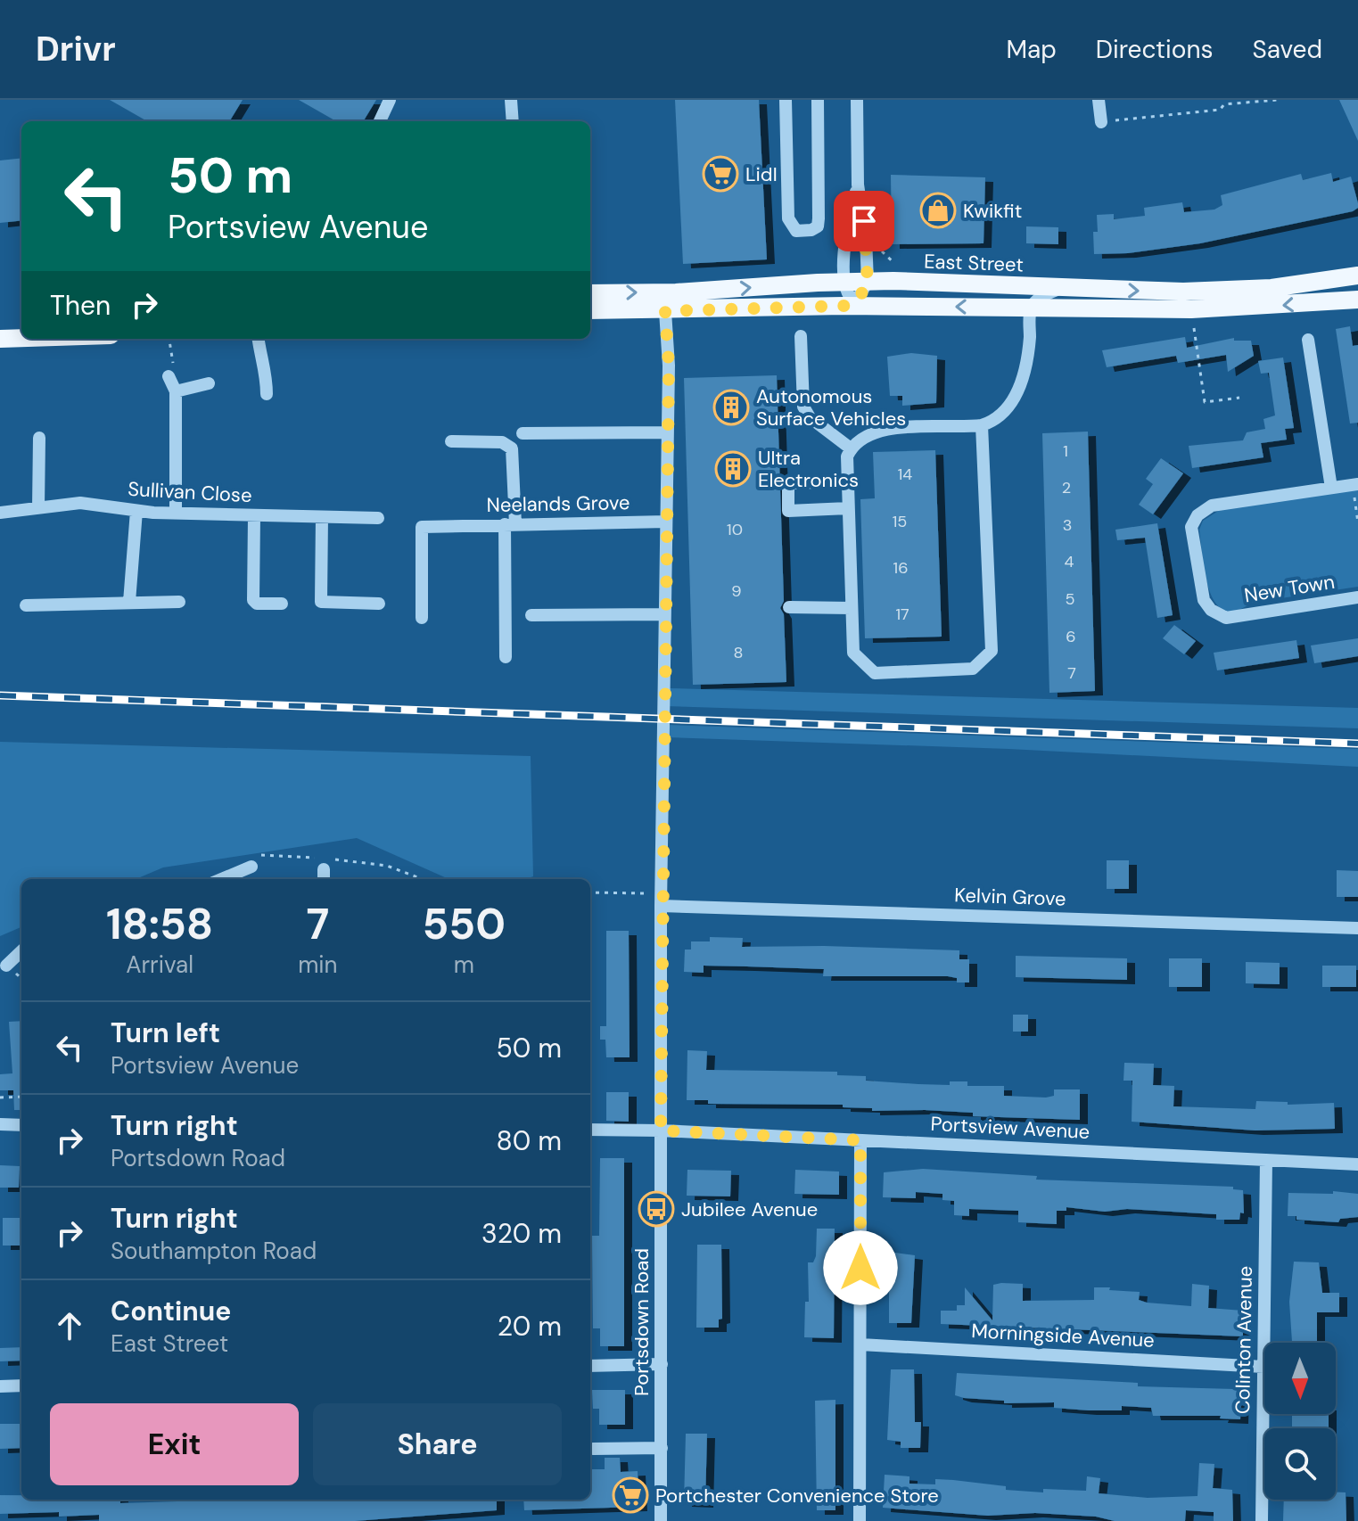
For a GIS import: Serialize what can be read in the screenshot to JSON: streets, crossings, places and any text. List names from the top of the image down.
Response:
{
  "streets": {
    "main road": ["East Street"],
    "street": [
      "Sullivan Close",
      "Neelands Grove",
      "New Town",
      "Kelvin Grove",
      "Portsview Avenue",
      "Portsdown Road",
      "Morningside Avenue",
      "Colinton Avenue"
    ]
  },
  "crossings": [
    ["Neelands Grove", "Portsdown Road"],
    ["Kelvin Grove", "Portsdown Road"],
    ["Portsview Avenue", "Portsdown Road"],
    ["Portsview Avenue", "Colinton Avenue"],
    ["Morningside Avenue", "Colinton Avenue"]
  ],
  "places": {
    "supermarket": ["Lidl", "Portchester Convenience Store"],
    "shop": ["Kwikfit"],
    "building": ["Autonomous Surface Vehicles", "Ultra Electronics"],
    "bus stop": ["Jubilee Avenue"]
  },
  "house_numbers": [
    "1",
    "14",
    "2",
    "15",
    "3",
    "10",
    "4",
    "16",
    "9",
    "5",
    "17",
    "6",
    "8",
    "7"
  ],
  "north": "bottom",
  "page": {
    "header": "Drivr",
    "nav": ["Map", "Directions", "Saved"],
    "turn": ["50 m", "Portsview Avenue"],
    "then": "Then",
    "eta": [
      "18:58",
      "Arrival",
      "7",
      "min",
      "550",
      "m"
    ],
    "list": [
      {
        "name": "Turn left",
        "note": "Portsview Avenue",
        "value": "50 m"
      },
      {
        "name": "Turn right",
        "note": "Portsdown Road",
        "value": "80 m"
      },
      {
        "name": "Turn right",
        "note": "Southampton Road",
        "value": "320 m"
      },
      {
        "name": "Continue",
        "note": "East Street",
        "value": "20 m"
      }
    ],
    "buttons": ["Exit", "Share"]
  }
}
